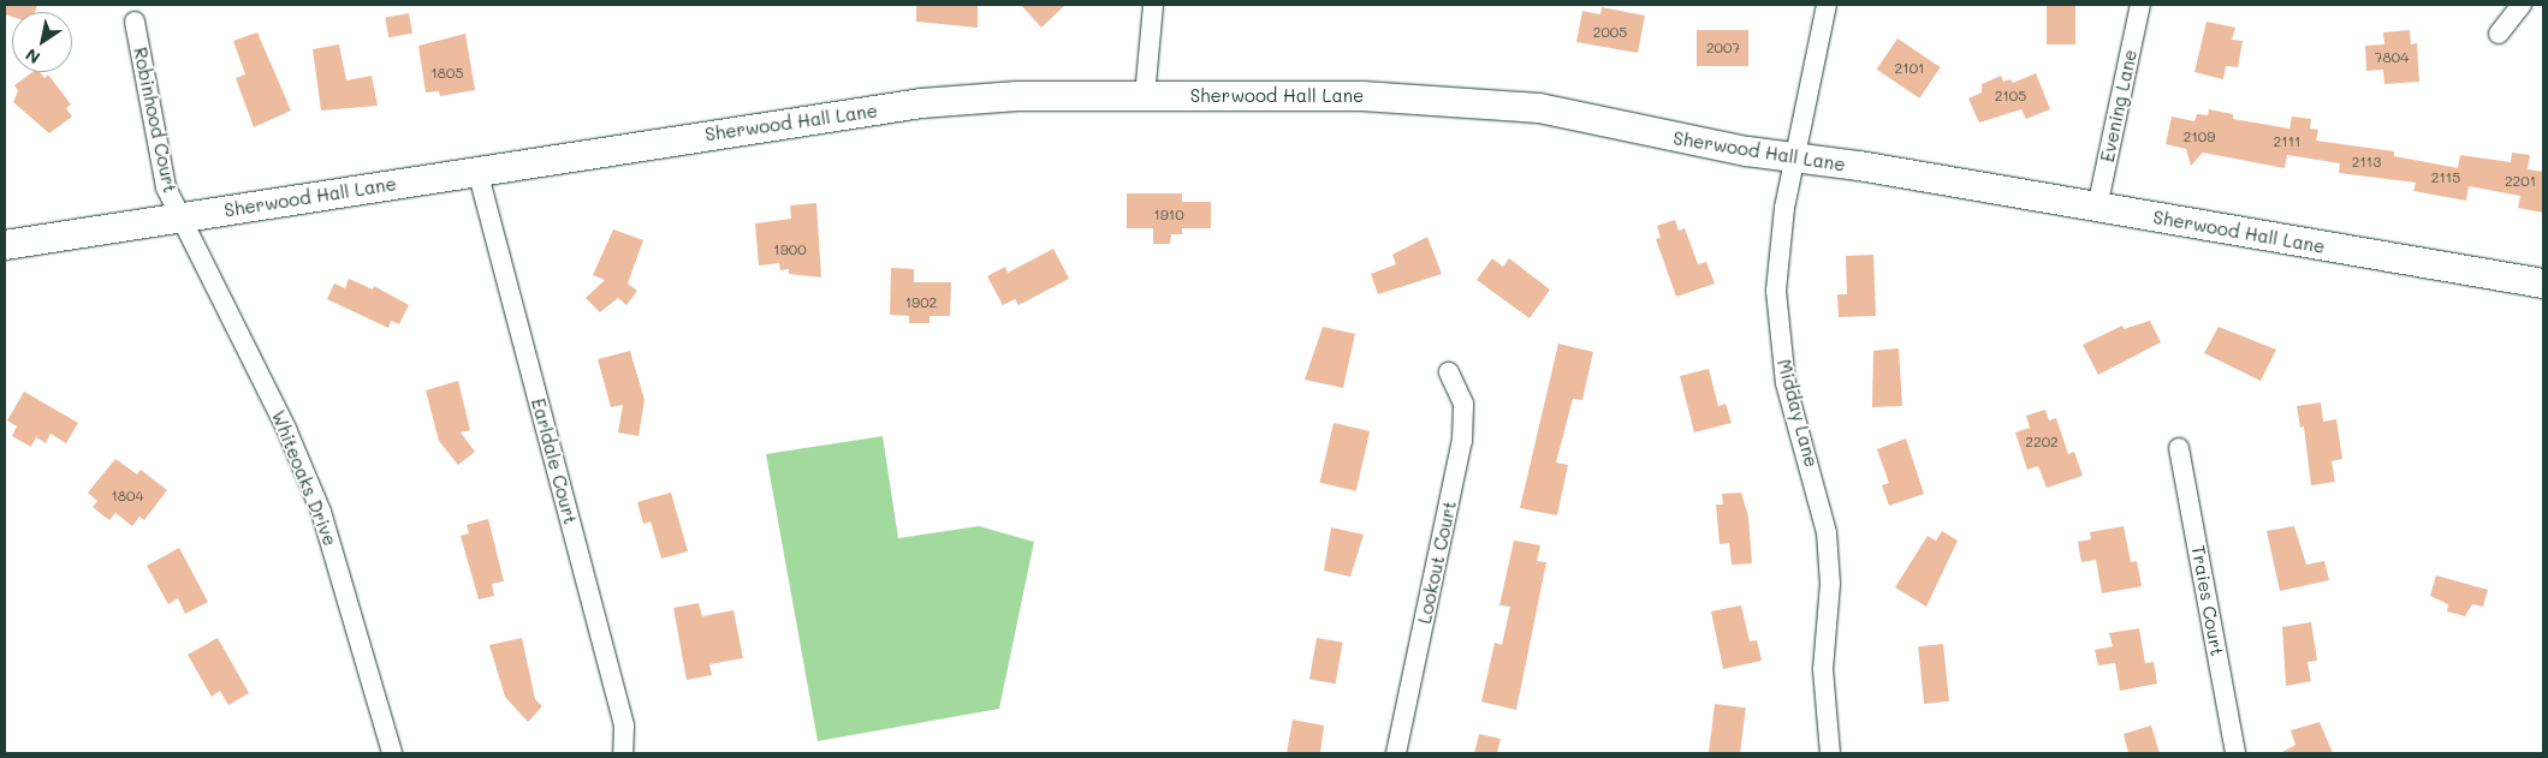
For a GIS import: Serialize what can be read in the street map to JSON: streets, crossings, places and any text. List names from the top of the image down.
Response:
{
  "streets": {
    "main road": ["Sherwood Hall Lane"],
    "street": [
      "Evening Lane",
      "Robinhood Court",
      "Midday Lane",
      "Earldale Court",
      "Whiteoaks Drive",
      "Lookout Court",
      "Traies Court"
    ]
  },
  "crossings": [
    ["Sherwood Hall Lane", "Evening Lane"],
    ["Sherwood Hall Lane", "Robinhood Court"],
    ["Sherwood Hall Lane", "Midday Lane"],
    ["Sherwood Hall Lane", "Earldale Court"],
    ["Sherwood Hall Lane", "Whiteoaks Drive"],
    ["Robinhood Court", "Whiteoaks Drive"]
  ],
  "house_numbers": [
    "2005",
    "2007",
    "7804",
    "2101",
    "1805",
    "2105",
    "2109",
    "2111",
    "2113",
    "2115",
    "2201",
    "1910",
    "1900",
    "1902",
    "2202",
    "1804"
  ],
  "north": "bottom left"
}
